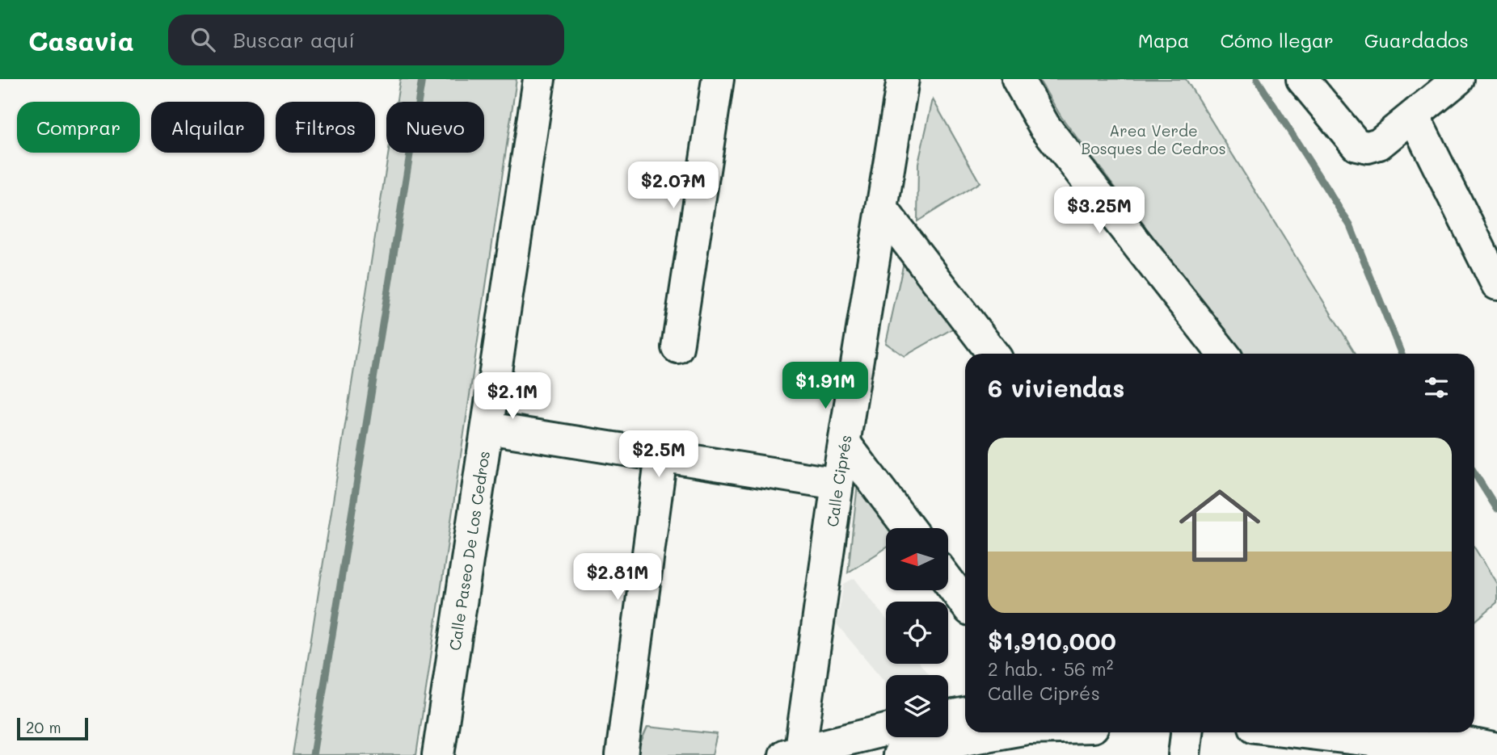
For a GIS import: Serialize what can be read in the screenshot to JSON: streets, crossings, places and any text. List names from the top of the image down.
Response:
{
  "streets": {
    "street": ["Calle Ciprés", "Calle Paseo De Los Cedros"]
  },
  "parks": ["Area Verde Bosques de Cedros"],
  "scale_bar": "20 m",
  "north": "left",
  "page": {
    "header": "Casavia",
    "search": "Buscar aquí",
    "nav": ["Mapa", "Cómo llegar", "Guardados"],
    "chip": [
      "Comprar",
      "Alquilar",
      "Filtros",
      "Nuevo"
    ],
    "price": [
      "$2.07M",
      "$3.25M",
      "$1.91M",
      "$2.1M",
      "$2.5M",
      "$2.81M"
    ],
    "heading": "6 viviendas",
    "list": [
      {
        "name": "$1,910,000",
        "note": "2 hab. · 56 m² · Calle Ciprés"
      }
    ],
    "scale": "20 m"
  }
}
